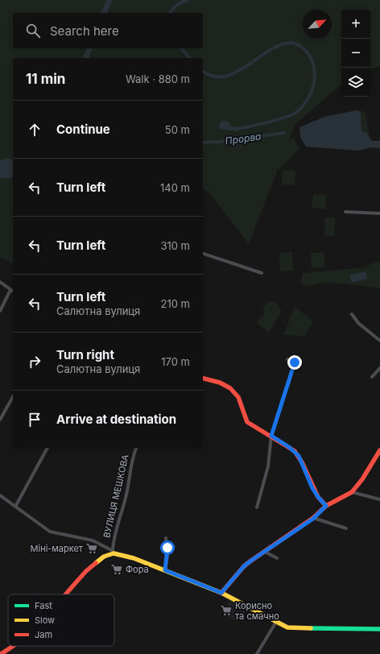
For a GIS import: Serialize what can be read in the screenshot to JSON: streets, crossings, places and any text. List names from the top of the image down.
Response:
{
  "streets": {
    "street": ["ВУЛИЦЯ МЕШКОВА"]
  },
  "water": ["Прорва"],
  "places": {
    "supermarket": ["Міні-маркет", "Фора", "Корисно та смачно"]
  },
  "legend": ["Fast", "Slow", "Jam"],
  "north": "top right",
  "page": {
    "map_buttons": ["+", "−"],
    "search": "Search here",
    "heading": ["11 min", "Walk · 880 m"],
    "list": [
      ["Continue", "50 m"],
      ["Turn left", "140 m"],
      ["Turn left", "310 m"],
      ["Turn left", "Салютна вулиця", "210 m"],
      ["Turn right", "Салютна вулиця", "170 m"],
      "Arrive at destination"
    ]
  }
}
